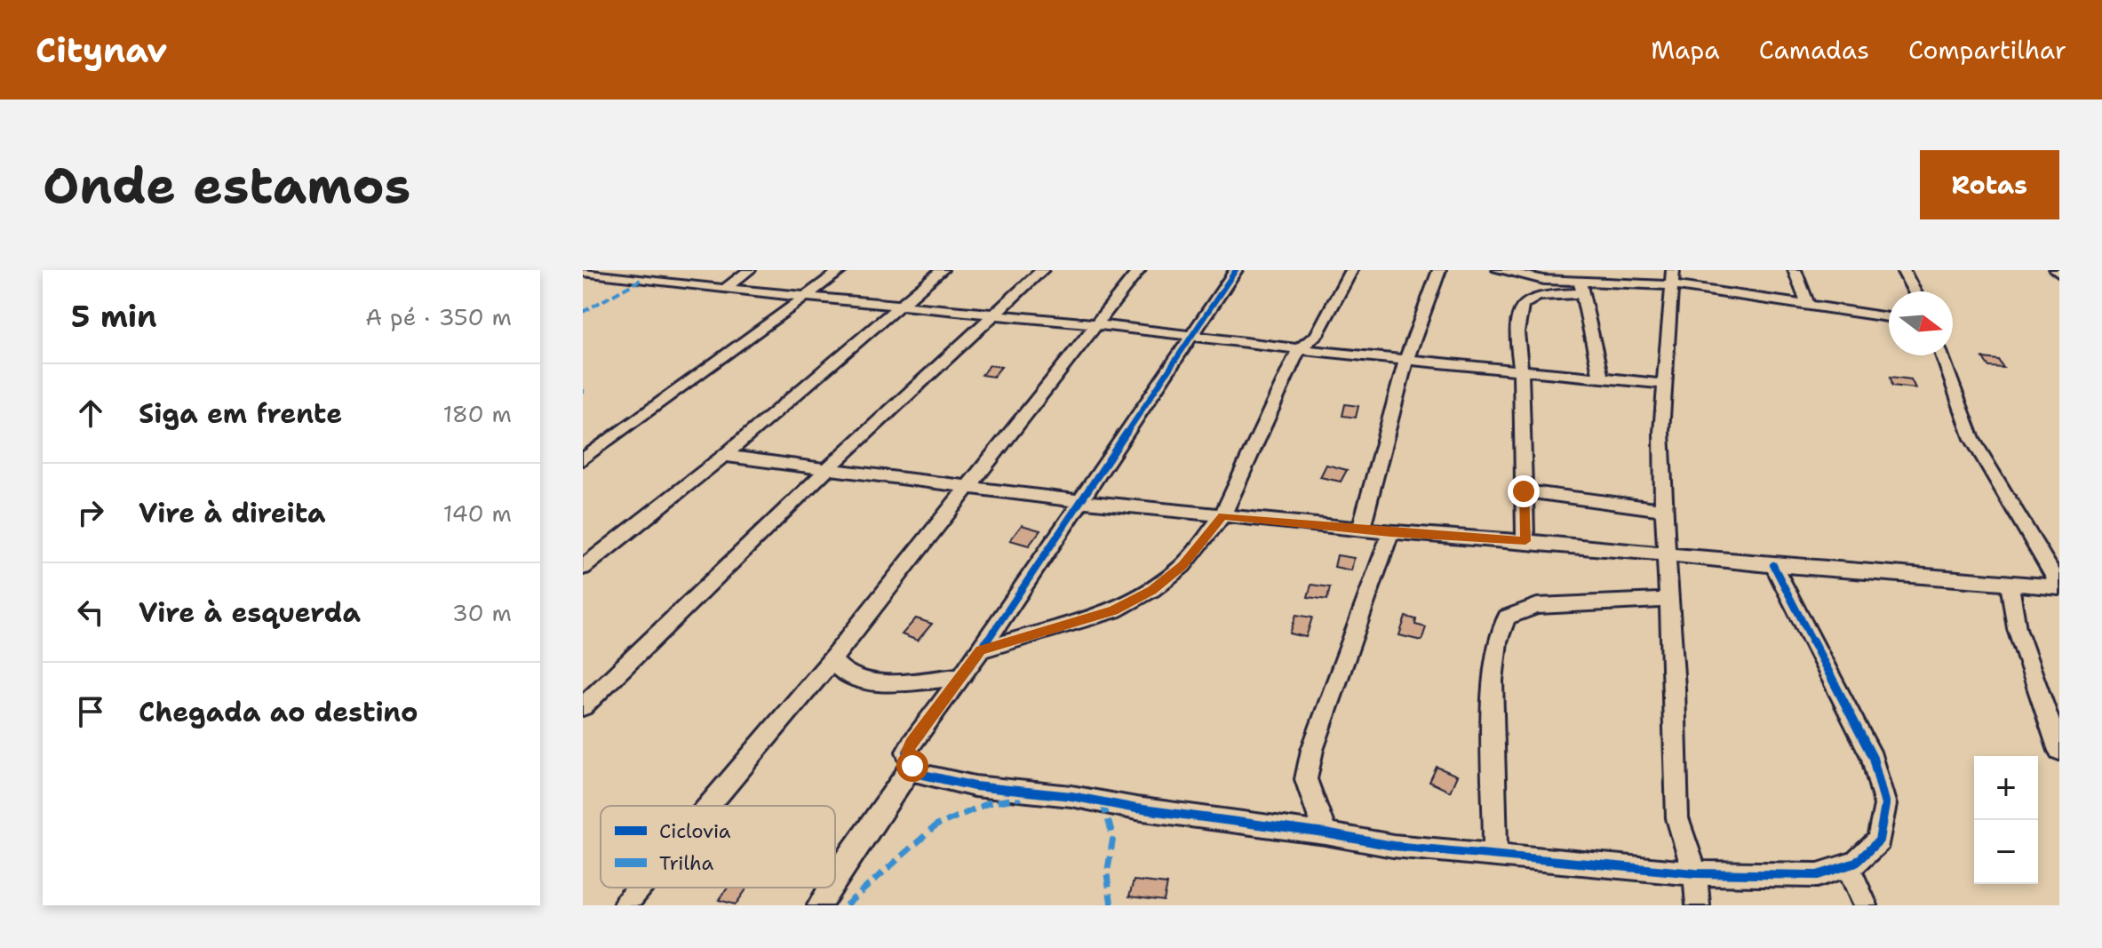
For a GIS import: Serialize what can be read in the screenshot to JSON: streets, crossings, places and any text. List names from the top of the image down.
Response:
{
  "legend": ["Ciclovia", "Trilha"],
  "north": "right",
  "page": {
    "header": "Citynav",
    "nav": ["Mapa", "Camadas", "Compartilhar"],
    "buttons": "Rotas",
    "title": "Onde estamos",
    "heading": ["5 min", "A pé · 350 m"],
    "list": [
      ["Siga em frente", "180 m"],
      ["Vire à direita", "140 m"],
      ["Vire à esquerda", "30 m"],
      "Chegada ao destino"
    ],
    "map_buttons": ["+", "−"]
  }
}
